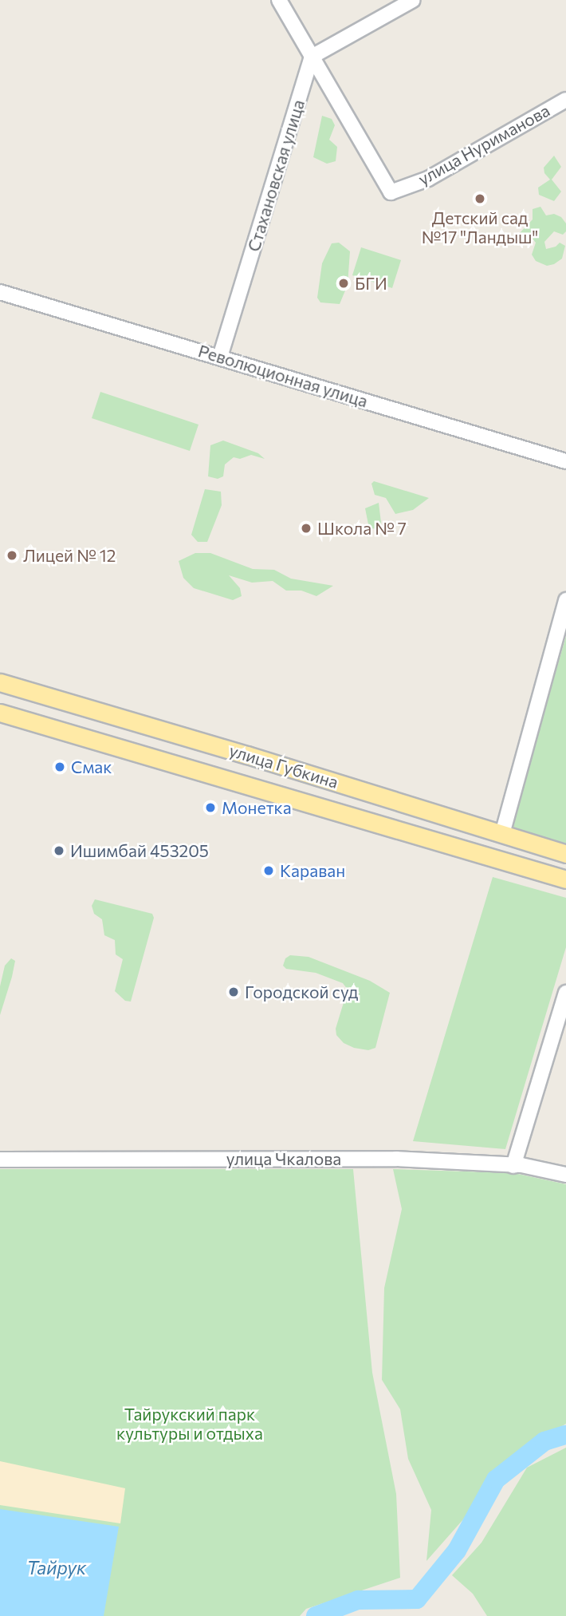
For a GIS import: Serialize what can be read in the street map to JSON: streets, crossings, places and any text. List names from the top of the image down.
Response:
{
  "streets": {
    "main road": ["улица Губкина"],
    "street": [
      "улица Нуриманова",
      "Стахановская улица",
      "Революционная улица",
      "улица Чкалова"
    ]
  },
  "crossings": [
    ["улица Нуриманова", "Стахановская улица"],
    ["Стахановская улица", "Революционная улица"]
  ],
  "water": ["Тайрук"],
  "parks": ["Тайрукский парк культуры и отдыха"],
  "places": [
    "Детский сад №17 \"Ландыш\"",
    "БГИ",
    "Школа № 7",
    "Лицей № 12",
    "Смак",
    "Монетка",
    "Ишимбай 453205",
    "Караван",
    "Городской суд"
  ]
}
